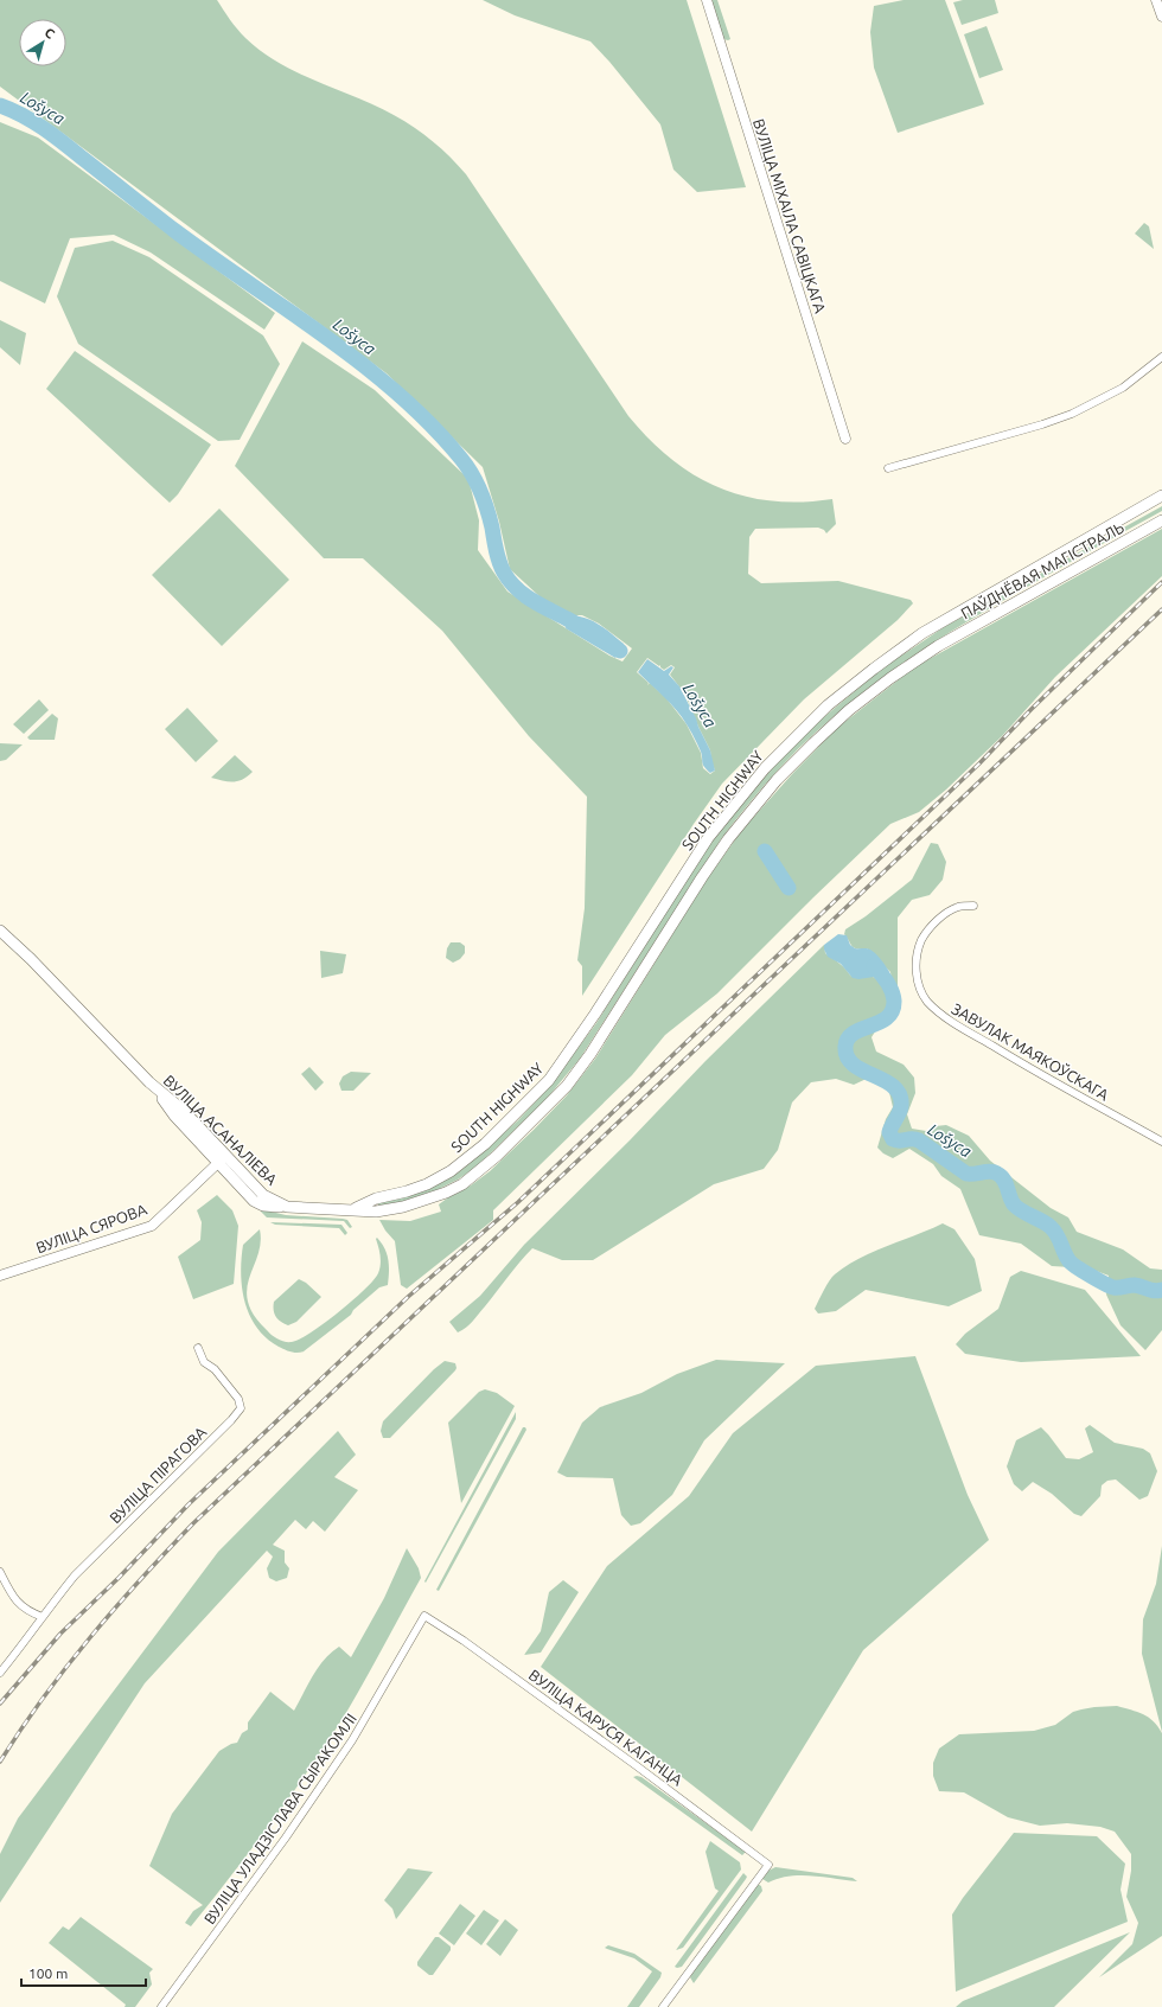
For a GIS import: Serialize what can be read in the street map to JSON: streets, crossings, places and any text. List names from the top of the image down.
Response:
{
  "streets": {
    "main road": ["SOUTH HIGHWAY", "ВУЛІЦА АСАНАЛІЕВА"],
    "street": [
      "ВУЛІЦА МІХАІЛА САВІЦКАГА",
      "ЗАВУЛАК МАЯКОЎСКАГА",
      "ВУЛІЦА СЯРОВА",
      "ВУЛІЦА ПІРАГОВА",
      "ВУЛІЦА КАРУСЯ КАГАНЦА",
      "ВУЛІЦА УЛАДЗІСЛАВА СЫРАКОМЛІ"
    ]
  },
  "crossings": [
    ["SOUTH HIGHWAY", "ВУЛІЦА АСАНАЛІЕВА"],
    ["ВУЛІЦА АСАНАЛІЕВА", "ВУЛІЦА СЯРОВА"],
    ["ВУЛІЦА КАРУСЯ КАГАНЦА", "ВУЛІЦА УЛАДЗІСЛАВА СЫРАКОМЛІ"]
  ],
  "water": ["Lošyca"],
  "scale_bar": "100 m",
  "north": "top right"
}
